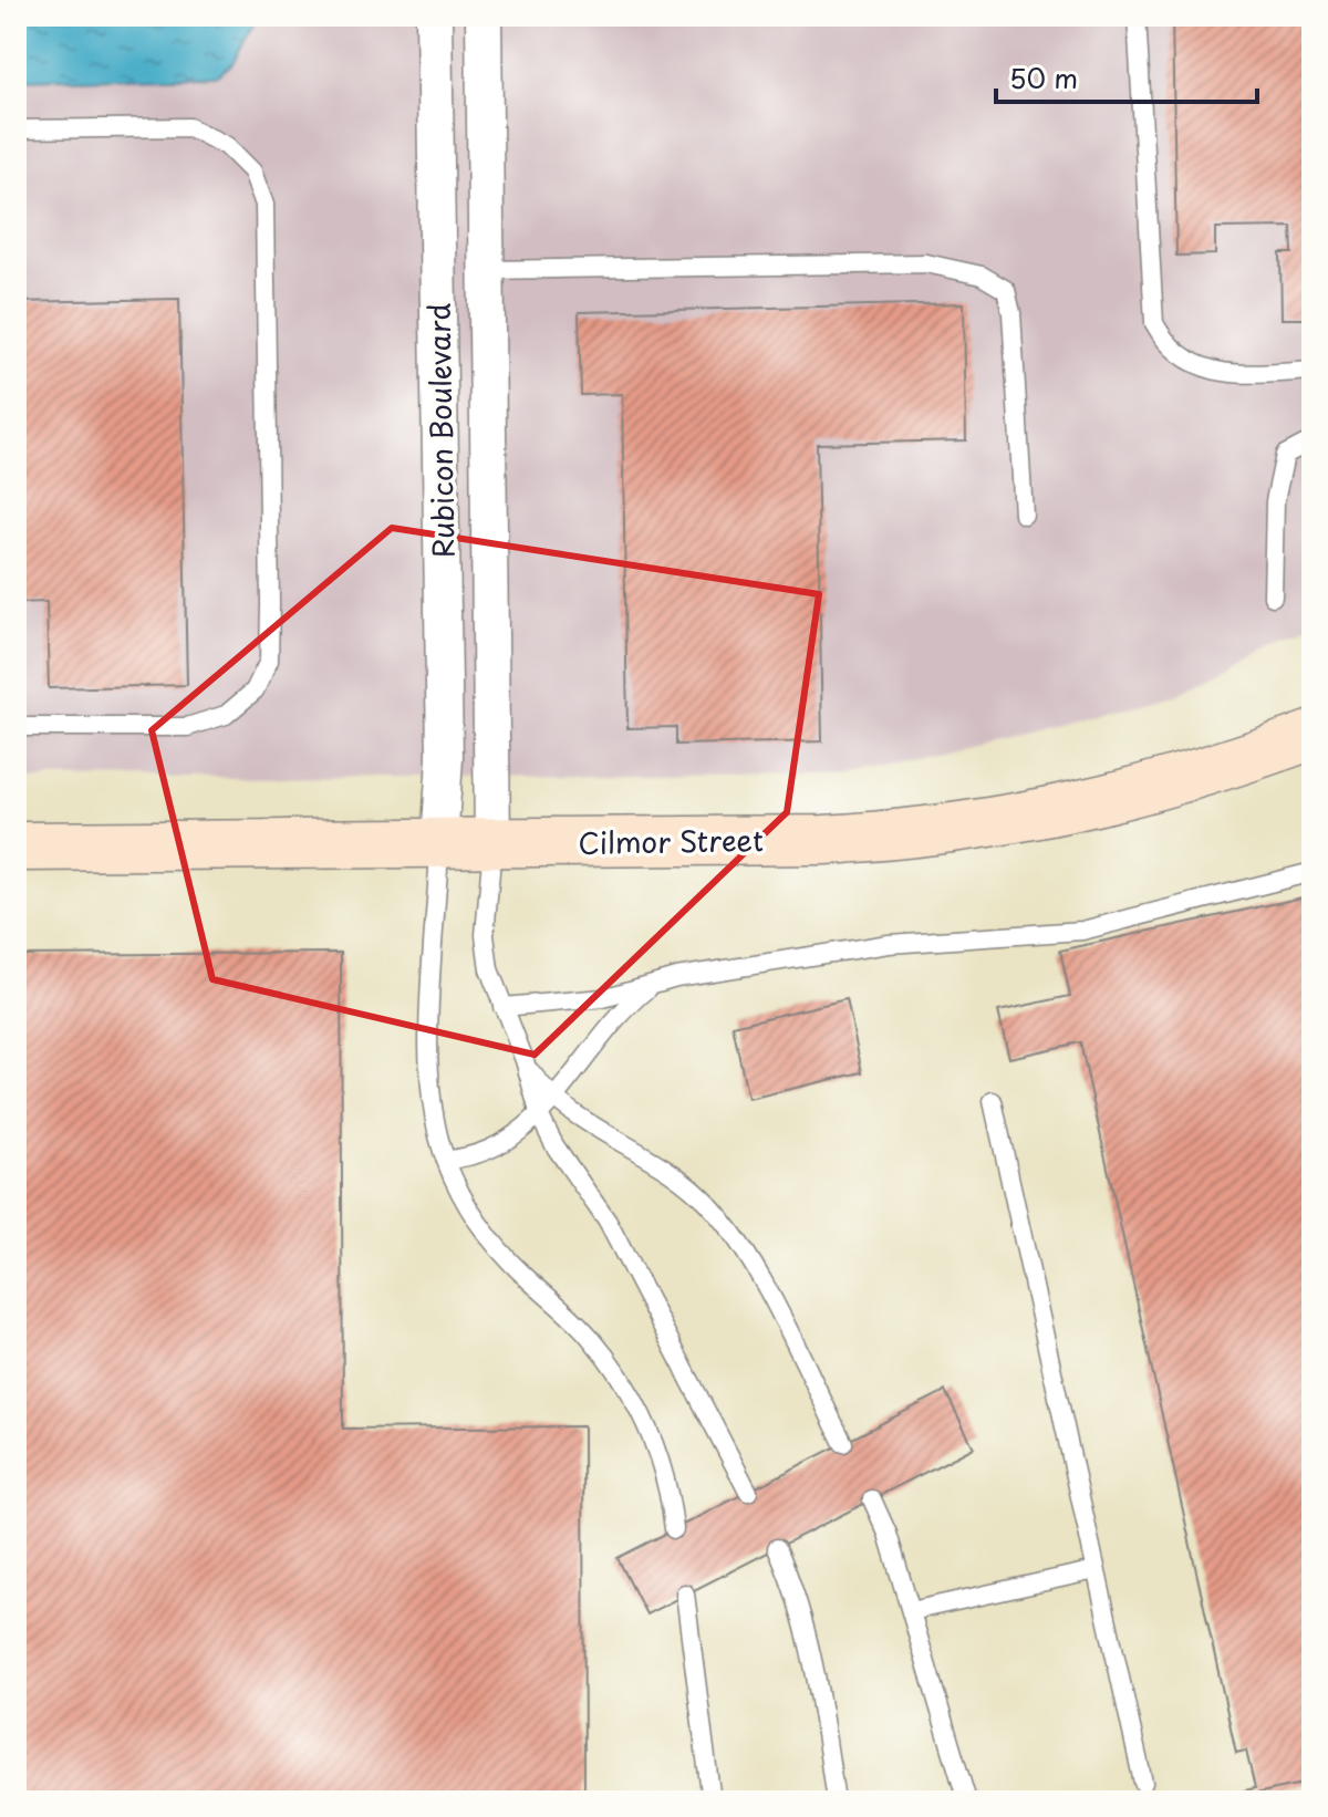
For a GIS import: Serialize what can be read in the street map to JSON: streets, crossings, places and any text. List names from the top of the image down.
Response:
{
  "streets": {
    "street": ["Rubicon Boulevard", "Cilmor Street"]
  },
  "crossings": [
    ["Rubicon Boulevard", "Cilmor Street"]
  ],
  "scale_bar": "50 m"
}
